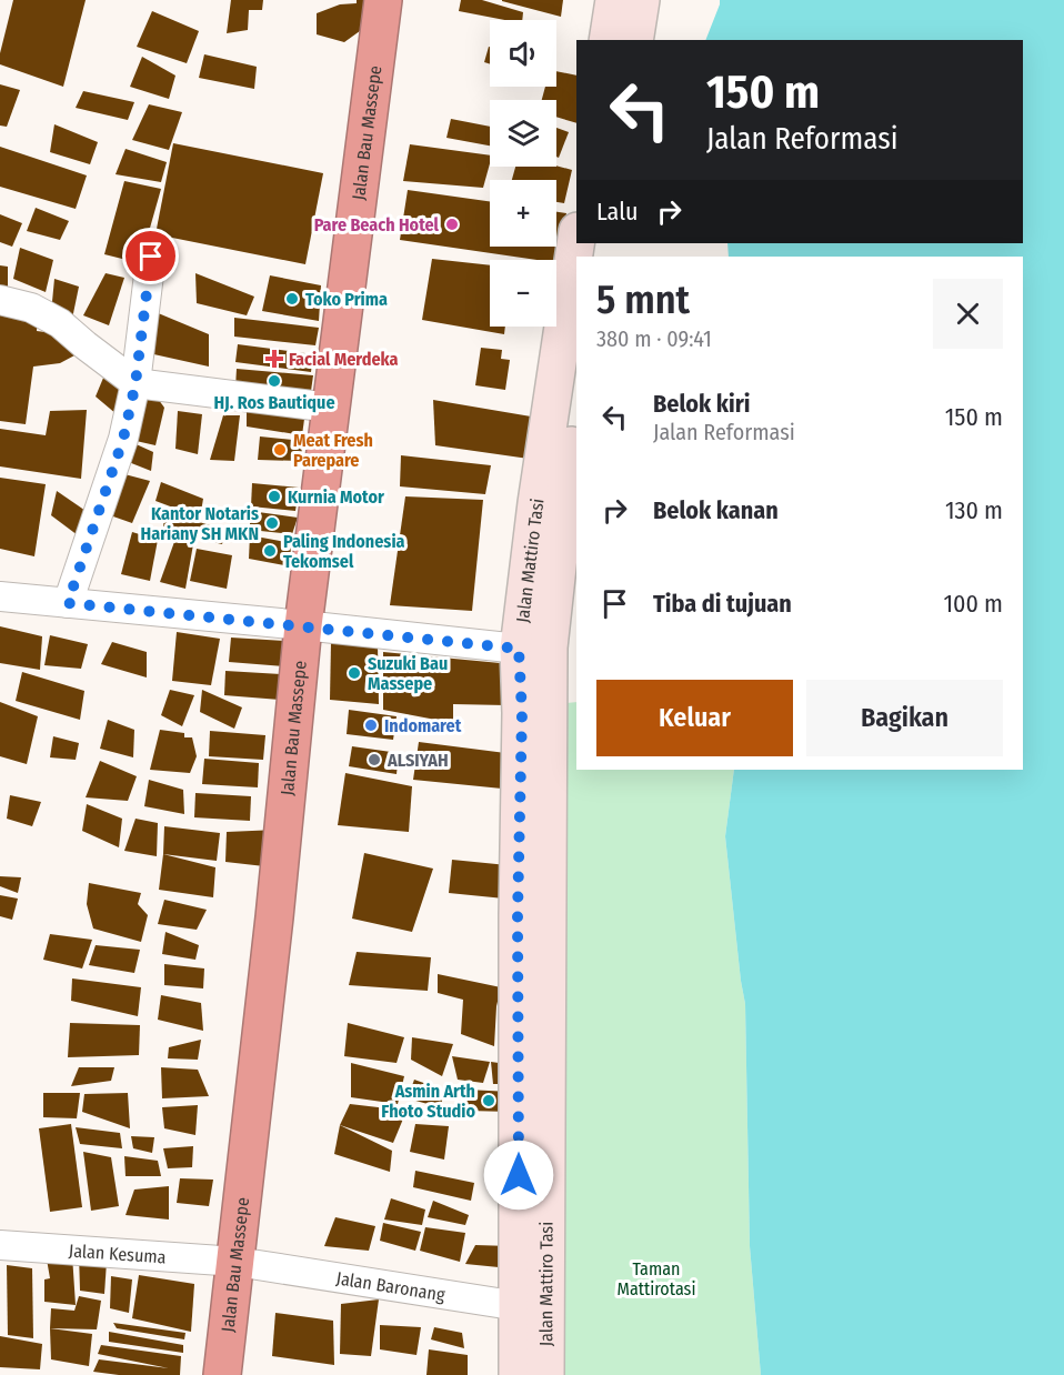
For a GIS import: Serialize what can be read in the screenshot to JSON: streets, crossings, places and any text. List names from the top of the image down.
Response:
{
  "streets": {
    "highway": ["Jalan Bau Massepe"],
    "main road": ["Jalan Mattiro Tasi"],
    "street": ["Jalan Kesuma", "Jalan Baronang"]
  },
  "crossings": [
    ["Jalan Bau Massepe", "Jalan Kesuma"],
    ["Jalan Bau Massepe", "Jalan Baronang"],
    ["Jalan Mattiro Tasi", "Jalan Baronang"],
    ["Jalan Kesuma", "Jalan Baronang"]
  ],
  "parks": ["Taman Mattirotasi"],
  "places": {
    "other": [
      "Pare Beach Hotel",
      "Toko Prima",
      "HJ. Ros Bautique",
      "Meat Fresh Parepare",
      "Kurnia Motor",
      "Kantor Notaris Hariany SH MKN",
      "Paling Indonesia Tekomsel",
      "Suzuki Bau Massepe",
      "Indomaret",
      "ALSIYAH",
      "Asmin Arth Fhoto Studio"
    ],
    "health": ["Facial Merdeka"]
  },
  "page": {
    "map_buttons": ["+", "−"],
    "turn": ["150 m", "Jalan Reformasi"],
    "then": "Lalu",
    "heading": ["5 mnt", "380 m · 09:41"],
    "list": [
      {
        "name": "Belok kiri",
        "note": "Jalan Reformasi",
        "value": "150 m"
      },
      {
        "name": "Belok kanan",
        "value": "130 m"
      },
      {
        "name": "Tiba di tujuan",
        "value": "100 m"
      }
    ],
    "buttons": ["Keluar", "Bagikan"]
  }
}
